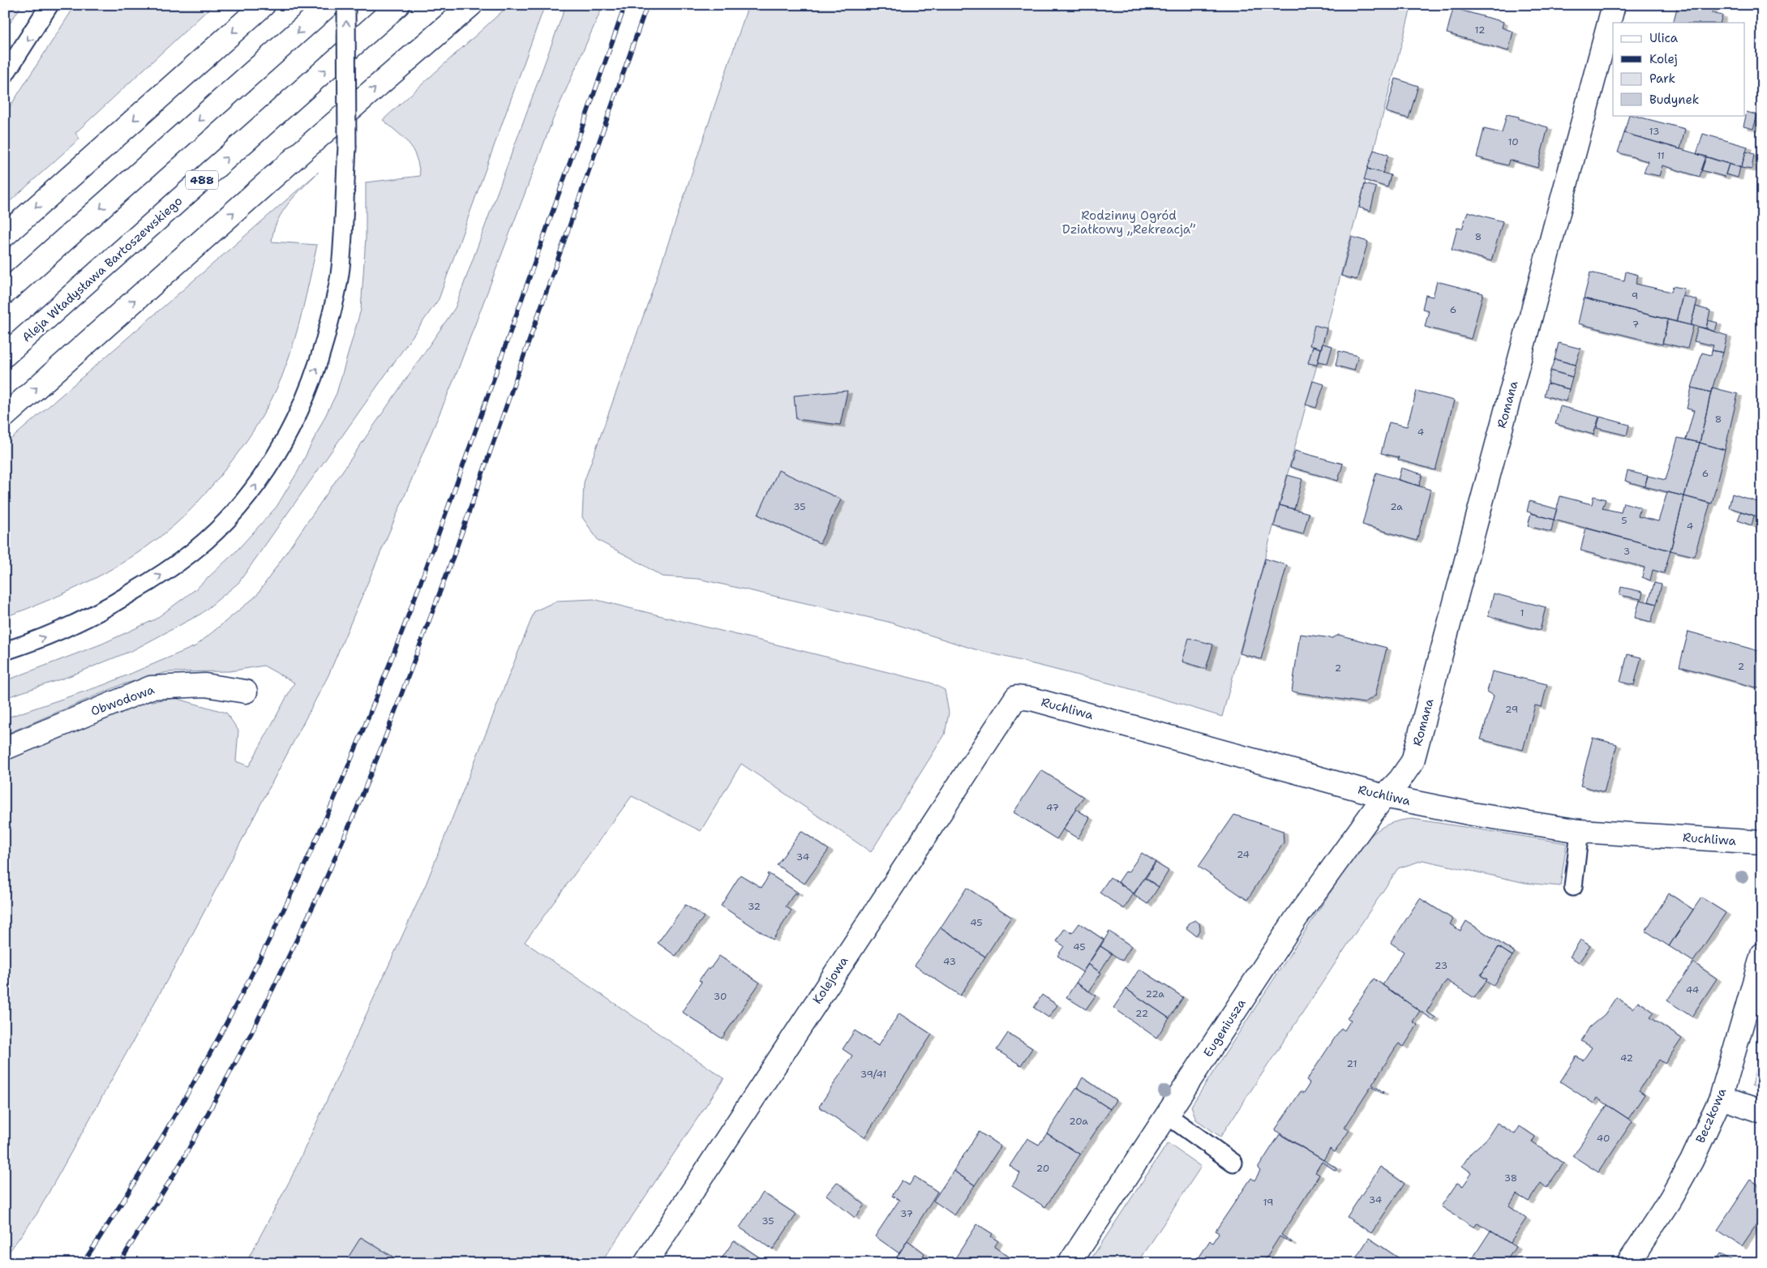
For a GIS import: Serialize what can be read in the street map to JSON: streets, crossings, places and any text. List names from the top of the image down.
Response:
{
  "streets": {
    "street": [
      "488",
      "Aleja Władysława Bartoszewskiego",
      "Romana",
      "Obwodowa",
      "Ruchliwa",
      "Kolejowa",
      "Eugeniusza",
      "Beczkowa"
    ]
  },
  "crossings": [
    ["Romana", "Ruchliwa"],
    ["Romana", "Eugeniusza"],
    ["Ruchliwa", "Kolejowa"],
    ["Ruchliwa", "Eugeniusza"]
  ],
  "parks": ["Rodzinny Ogród Działkowy „Rekreacja”"],
  "house_numbers": [
    "12",
    "13",
    "10",
    "11",
    "8",
    "9",
    "6",
    "7",
    "8",
    "4",
    "6",
    "35",
    "2a",
    "5",
    "4",
    "3",
    "1",
    "2",
    "2",
    "29",
    "47",
    "24",
    "34",
    "32",
    "45",
    "45",
    "43",
    "23",
    "44",
    "22a",
    "30",
    "22",
    "42",
    "21",
    "39/41",
    "20a",
    "40",
    "20",
    "38",
    "34",
    "19",
    "37",
    "35"
  ],
  "legend": [
    "Ulica",
    "Kolej",
    "Park",
    "Budynek"
  ]
}
